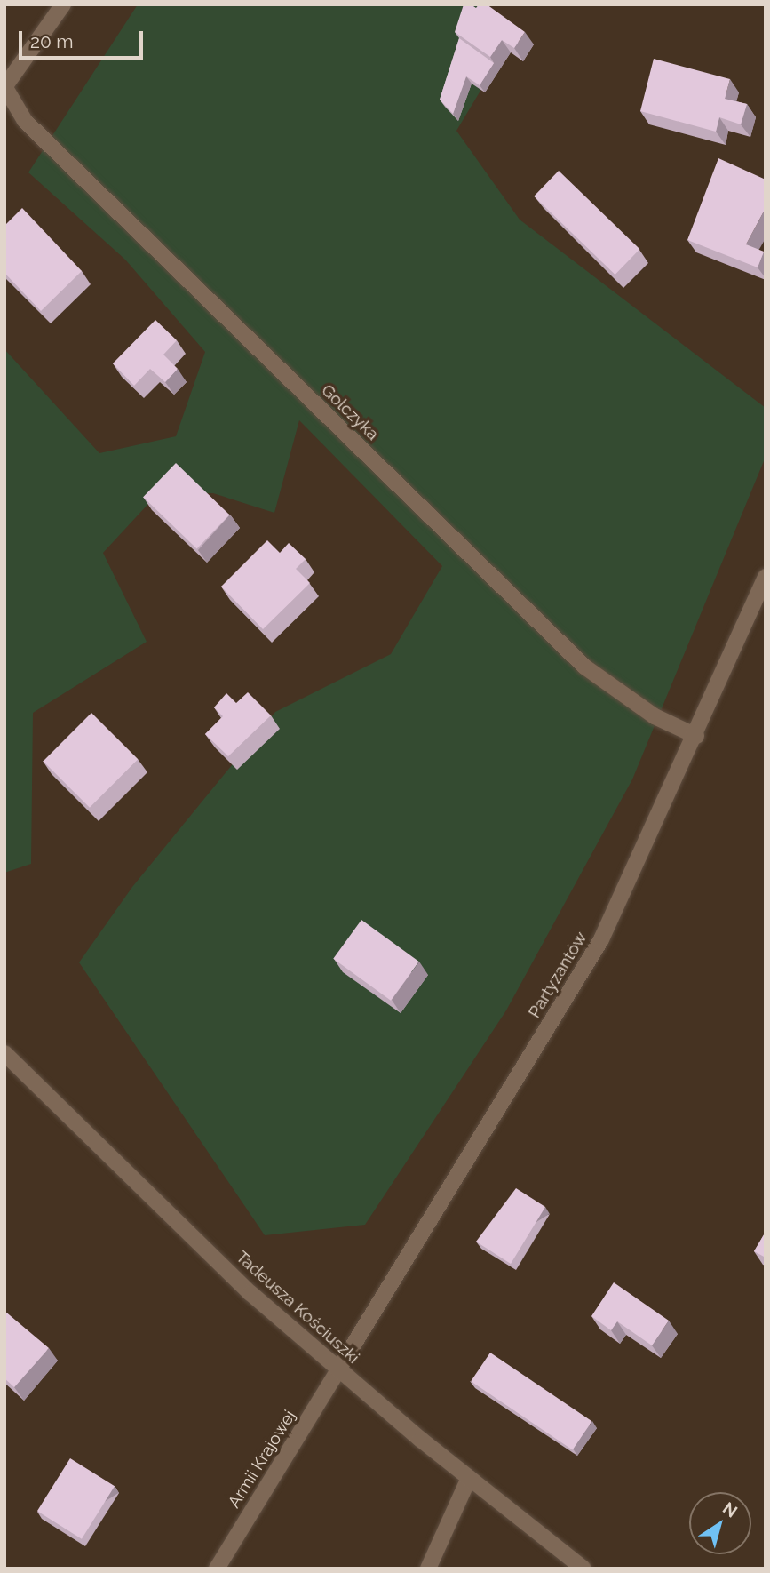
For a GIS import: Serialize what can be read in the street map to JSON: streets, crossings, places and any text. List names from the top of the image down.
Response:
{
  "streets": {
    "street": [
      "Golczyka",
      "Partyzantów",
      "Tadeusza Kościuszki",
      "Armii Krajowej"
    ]
  },
  "crossings": [
    ["Golczyka", "Partyzantów"],
    ["Partyzantów", "Tadeusza Kościuszki"],
    ["Partyzantów", "Armii Krajowej"],
    ["Tadeusza Kościuszki", "Armii Krajowej"]
  ],
  "scale_bar": "20 m",
  "north": "top right"
}
